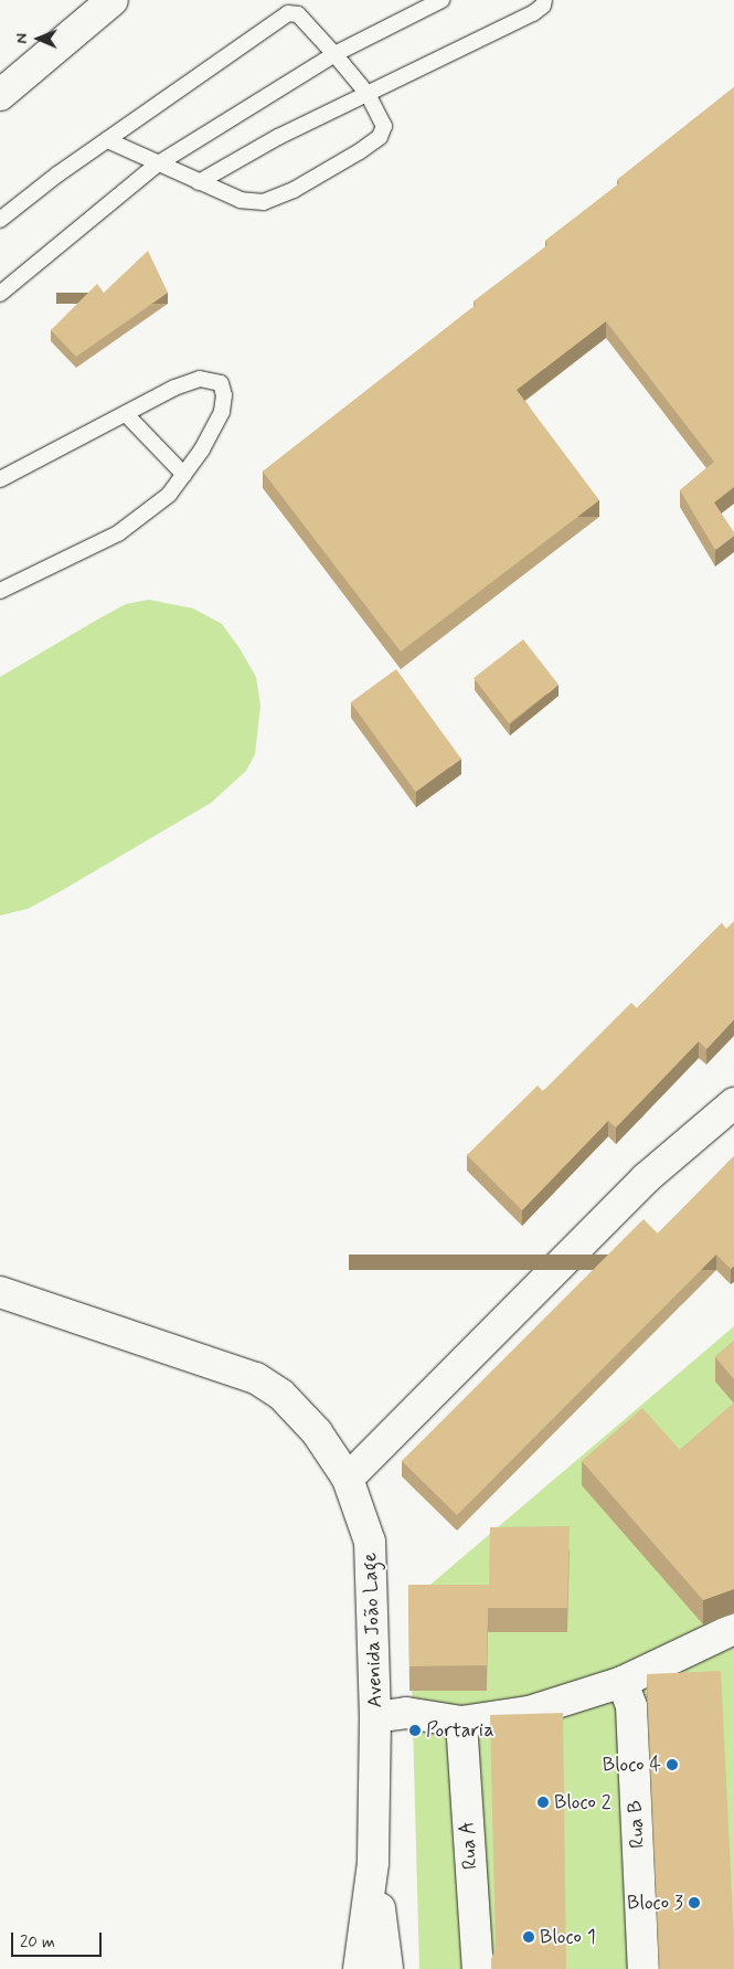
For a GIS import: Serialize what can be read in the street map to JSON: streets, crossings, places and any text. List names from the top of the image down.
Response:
{
  "streets": {
    "street": ["Avenida João Lage", "Rua B", "Rua A"]
  },
  "places": [
    "Portaria",
    "Bloco 4",
    "Bloco 2",
    "Bloco 3",
    "Bloco 1"
  ],
  "scale_bar": "20 m",
  "north": "left"
}
